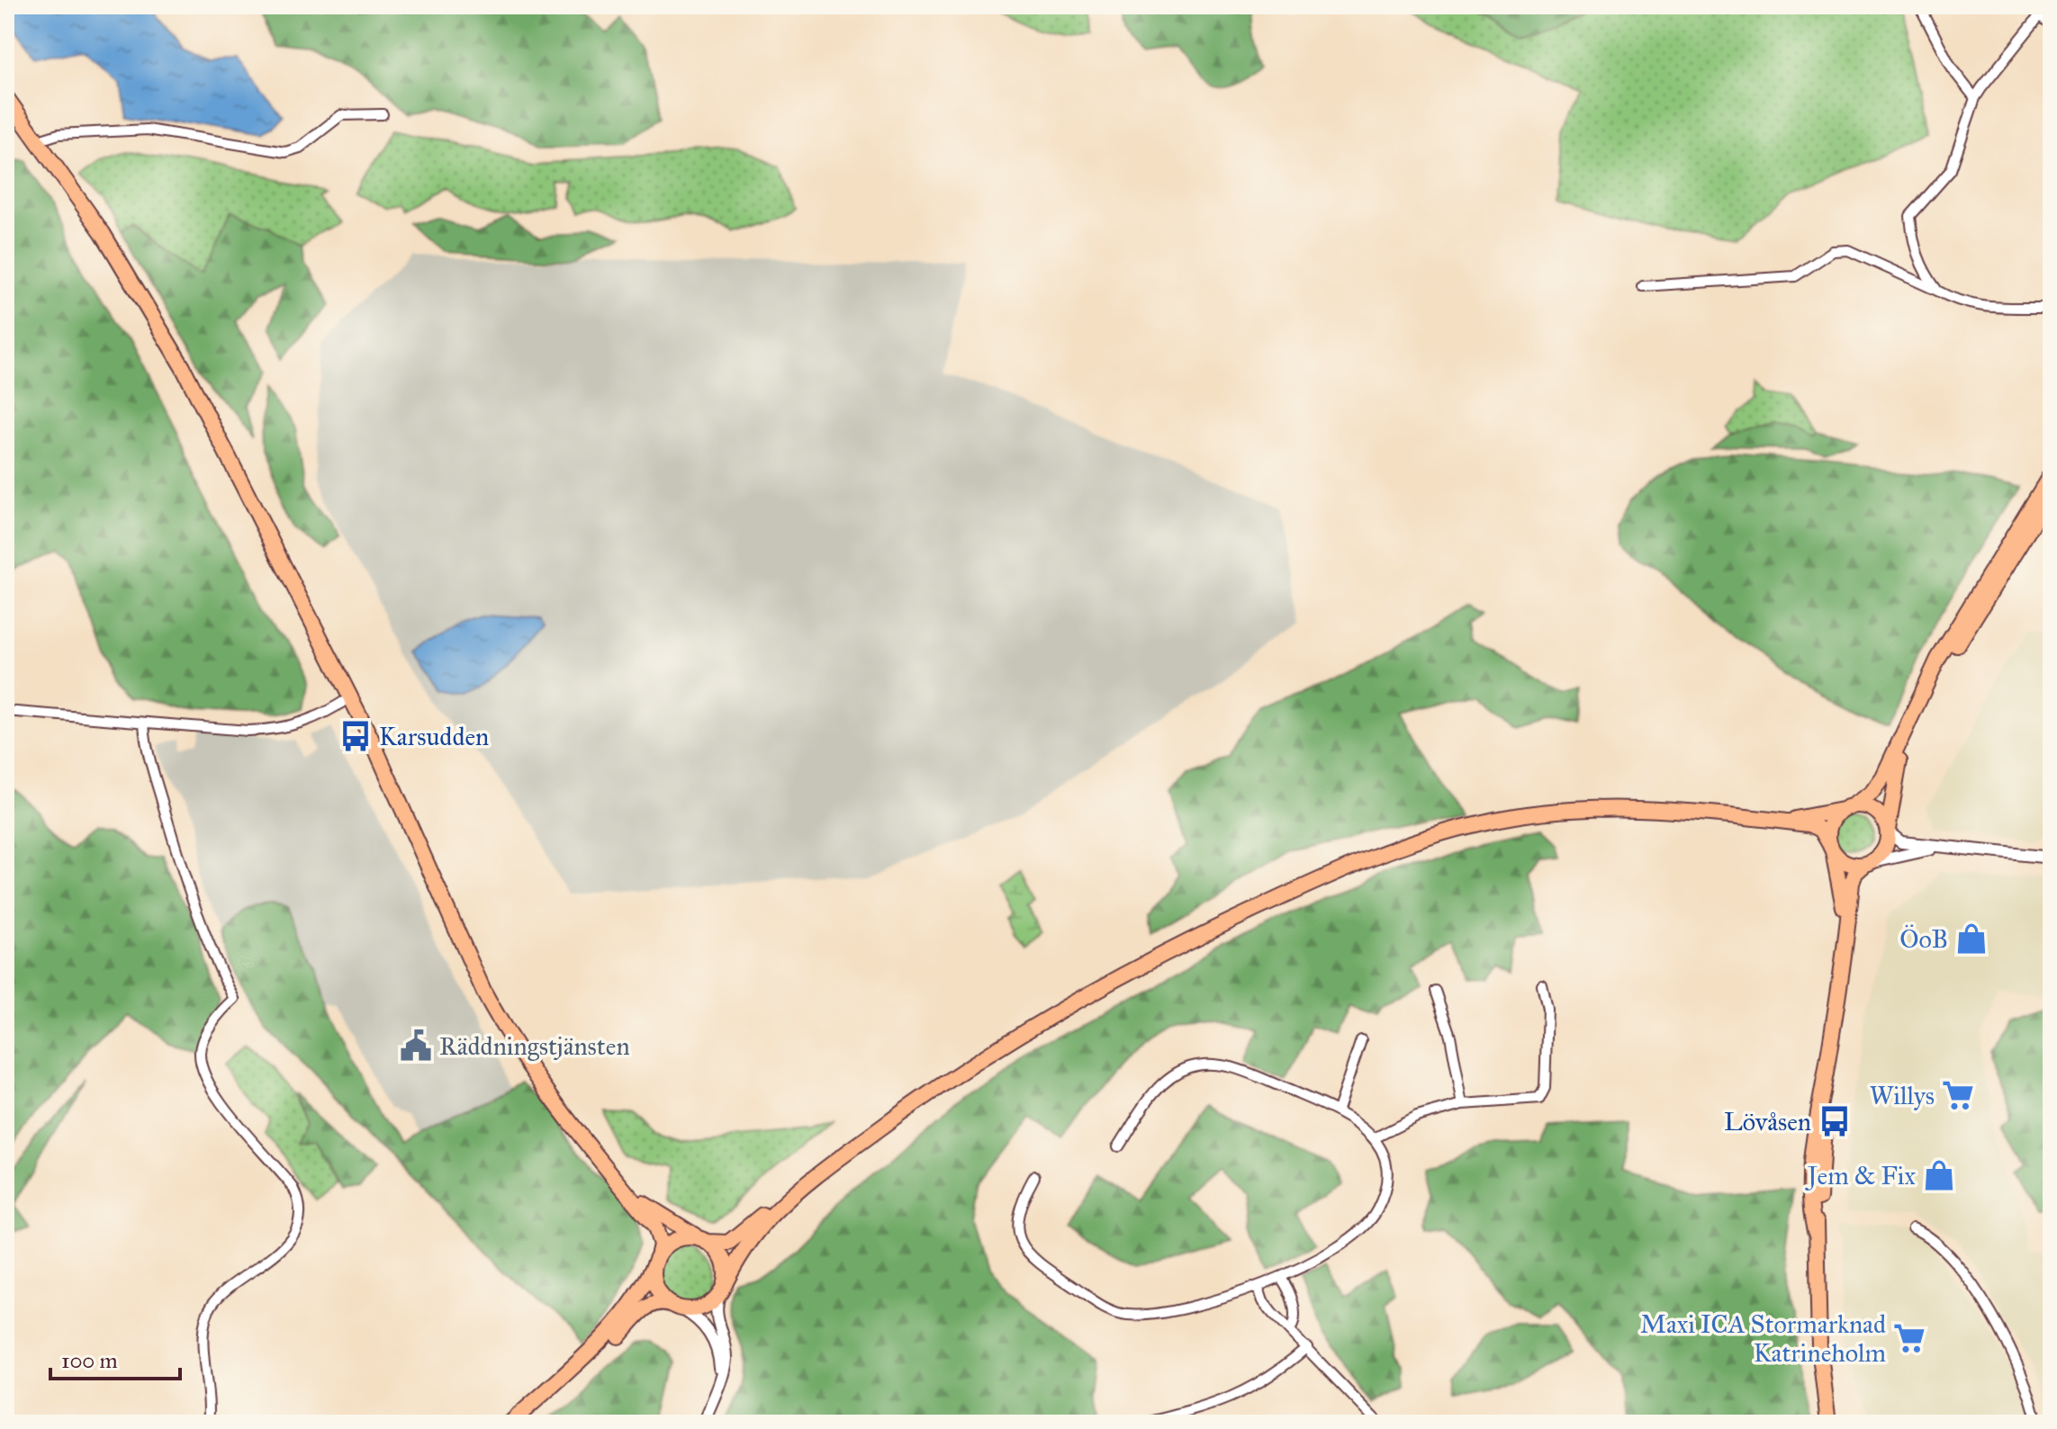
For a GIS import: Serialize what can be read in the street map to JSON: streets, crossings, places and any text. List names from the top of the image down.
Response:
{
  "places": {
    "bus stop": ["Karsudden", "Lövåsen"],
    "shop": ["ÖoB", "Jem & Fix"],
    "public building": ["Räddningstjänsten"],
    "supermarket": ["Willys", "Maxi ICA Stormarknad Katrineholm"]
  },
  "scale_bar": "100 m"
}
